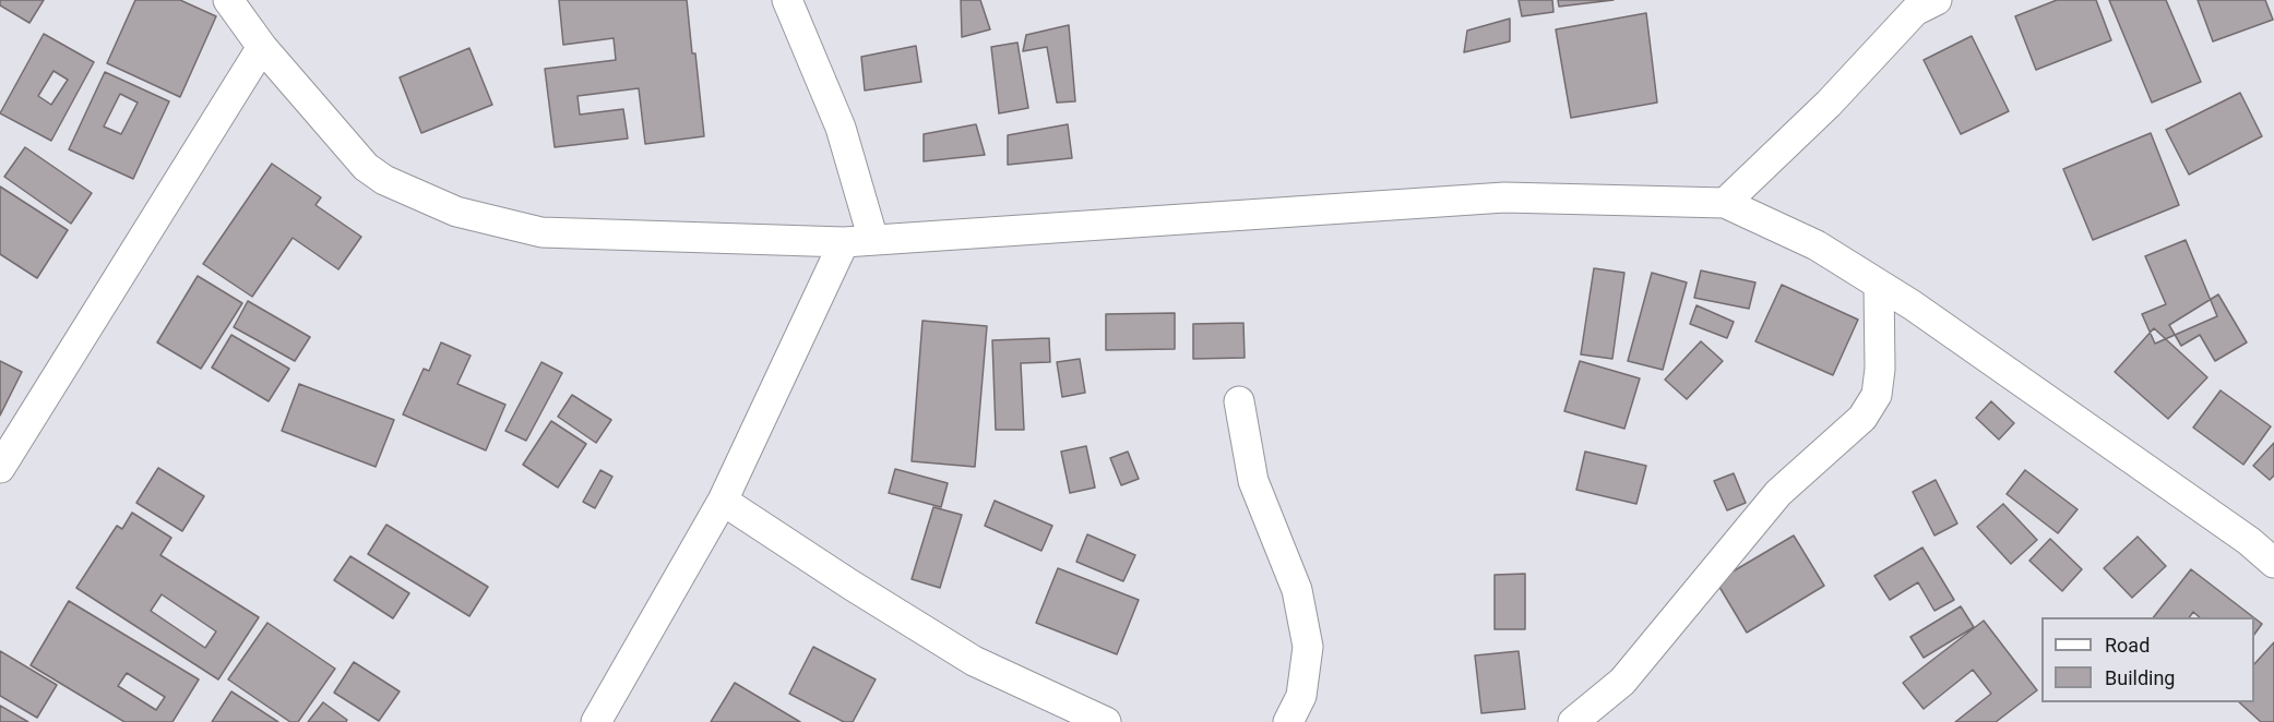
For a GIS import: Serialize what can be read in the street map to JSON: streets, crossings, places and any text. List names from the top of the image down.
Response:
{
  "legend": ["Road", "Building"]
}
